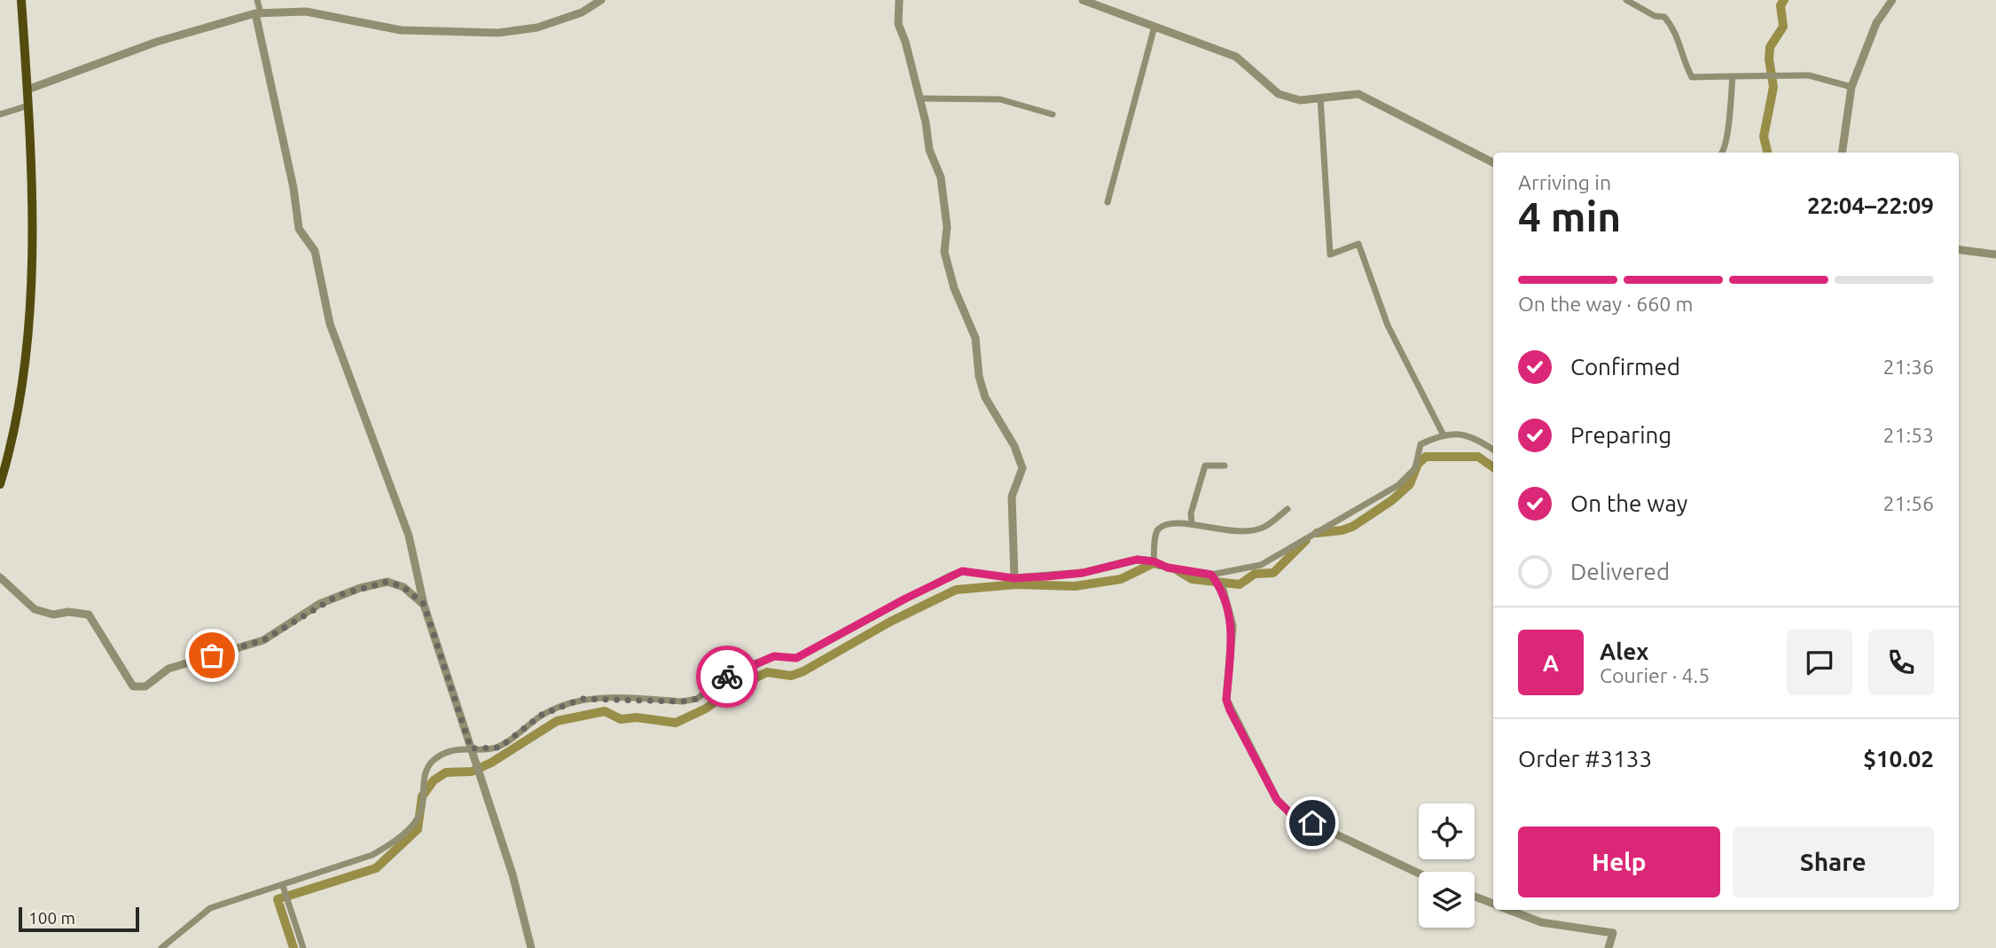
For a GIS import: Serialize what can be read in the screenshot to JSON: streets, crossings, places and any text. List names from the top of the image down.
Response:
{
  "scale_bar": "100 m",
  "page": {
    "heading": ["4 min", "Arriving in", "22:04–22:09"],
    "panel": [
      "Alex",
      "Courier · 4.5",
      "Order #3133",
      "$10.02"
    ],
    "bar": "On the way · 660 m",
    "list": [
      ["Confirmed", "21:36"],
      ["Preparing", "21:53"],
      ["On the way", "21:56"],
      "Delivered"
    ],
    "round": "A",
    "buttons": ["Help", "Share"],
    "scale": "100 m"
  }
}
